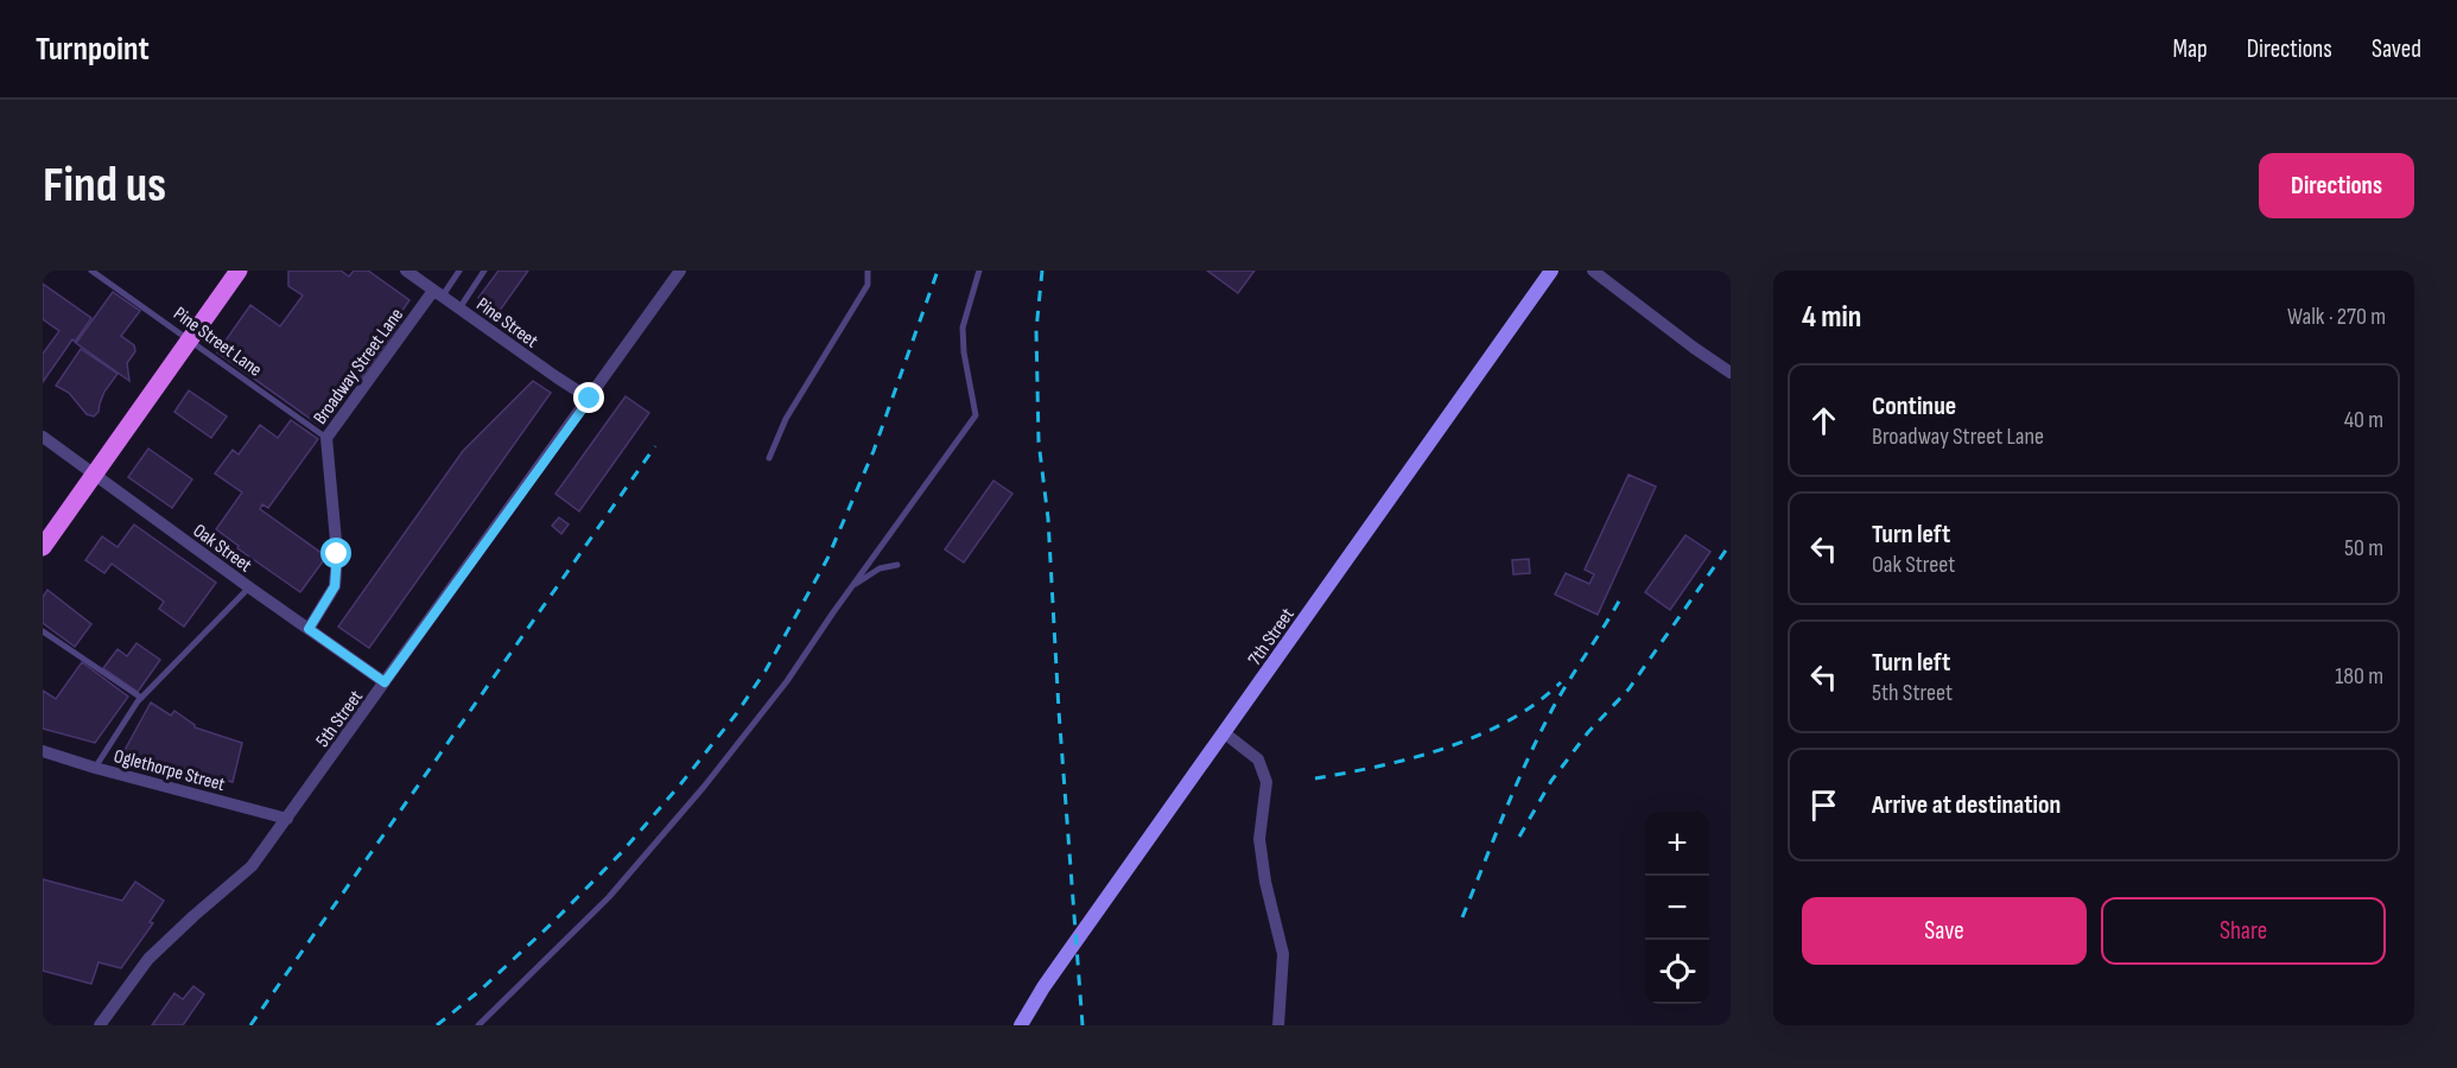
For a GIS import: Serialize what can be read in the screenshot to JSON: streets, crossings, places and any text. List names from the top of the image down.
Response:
{
  "streets": {
    "street": [
      "Pine Street",
      "Broadway Street Lane",
      "Oak Street",
      "7th Street",
      "5th Street",
      "Oglethorpe Street"
    ],
    "lane": ["Pine Street Lane"]
  },
  "crossings": [
    ["Pine Street", "Broadway Street Lane"],
    ["Pine Street", "5th Street"],
    ["Pine Street Lane", "Broadway Street Lane"],
    ["Broadway Street Lane", "Oak Street"],
    ["Oak Street", "5th Street"],
    ["5th Street", "Oglethorpe Street"]
  ],
  "page": {
    "header": "Turnpoint",
    "nav": ["Map", "Directions", "Saved"],
    "buttons": [
      "Directions",
      ["Save", "Share"]
    ],
    "title": "Find us",
    "heading": ["4 min", "Walk · 270 m"],
    "list": [
      ["Continue", "Broadway Street Lane", "40 m"],
      ["Turn left", "Oak Street", "50 m"],
      ["Turn left", "5th Street", "180 m"],
      "Arrive at destination"
    ],
    "map_buttons": ["+", "−"]
  }
}
